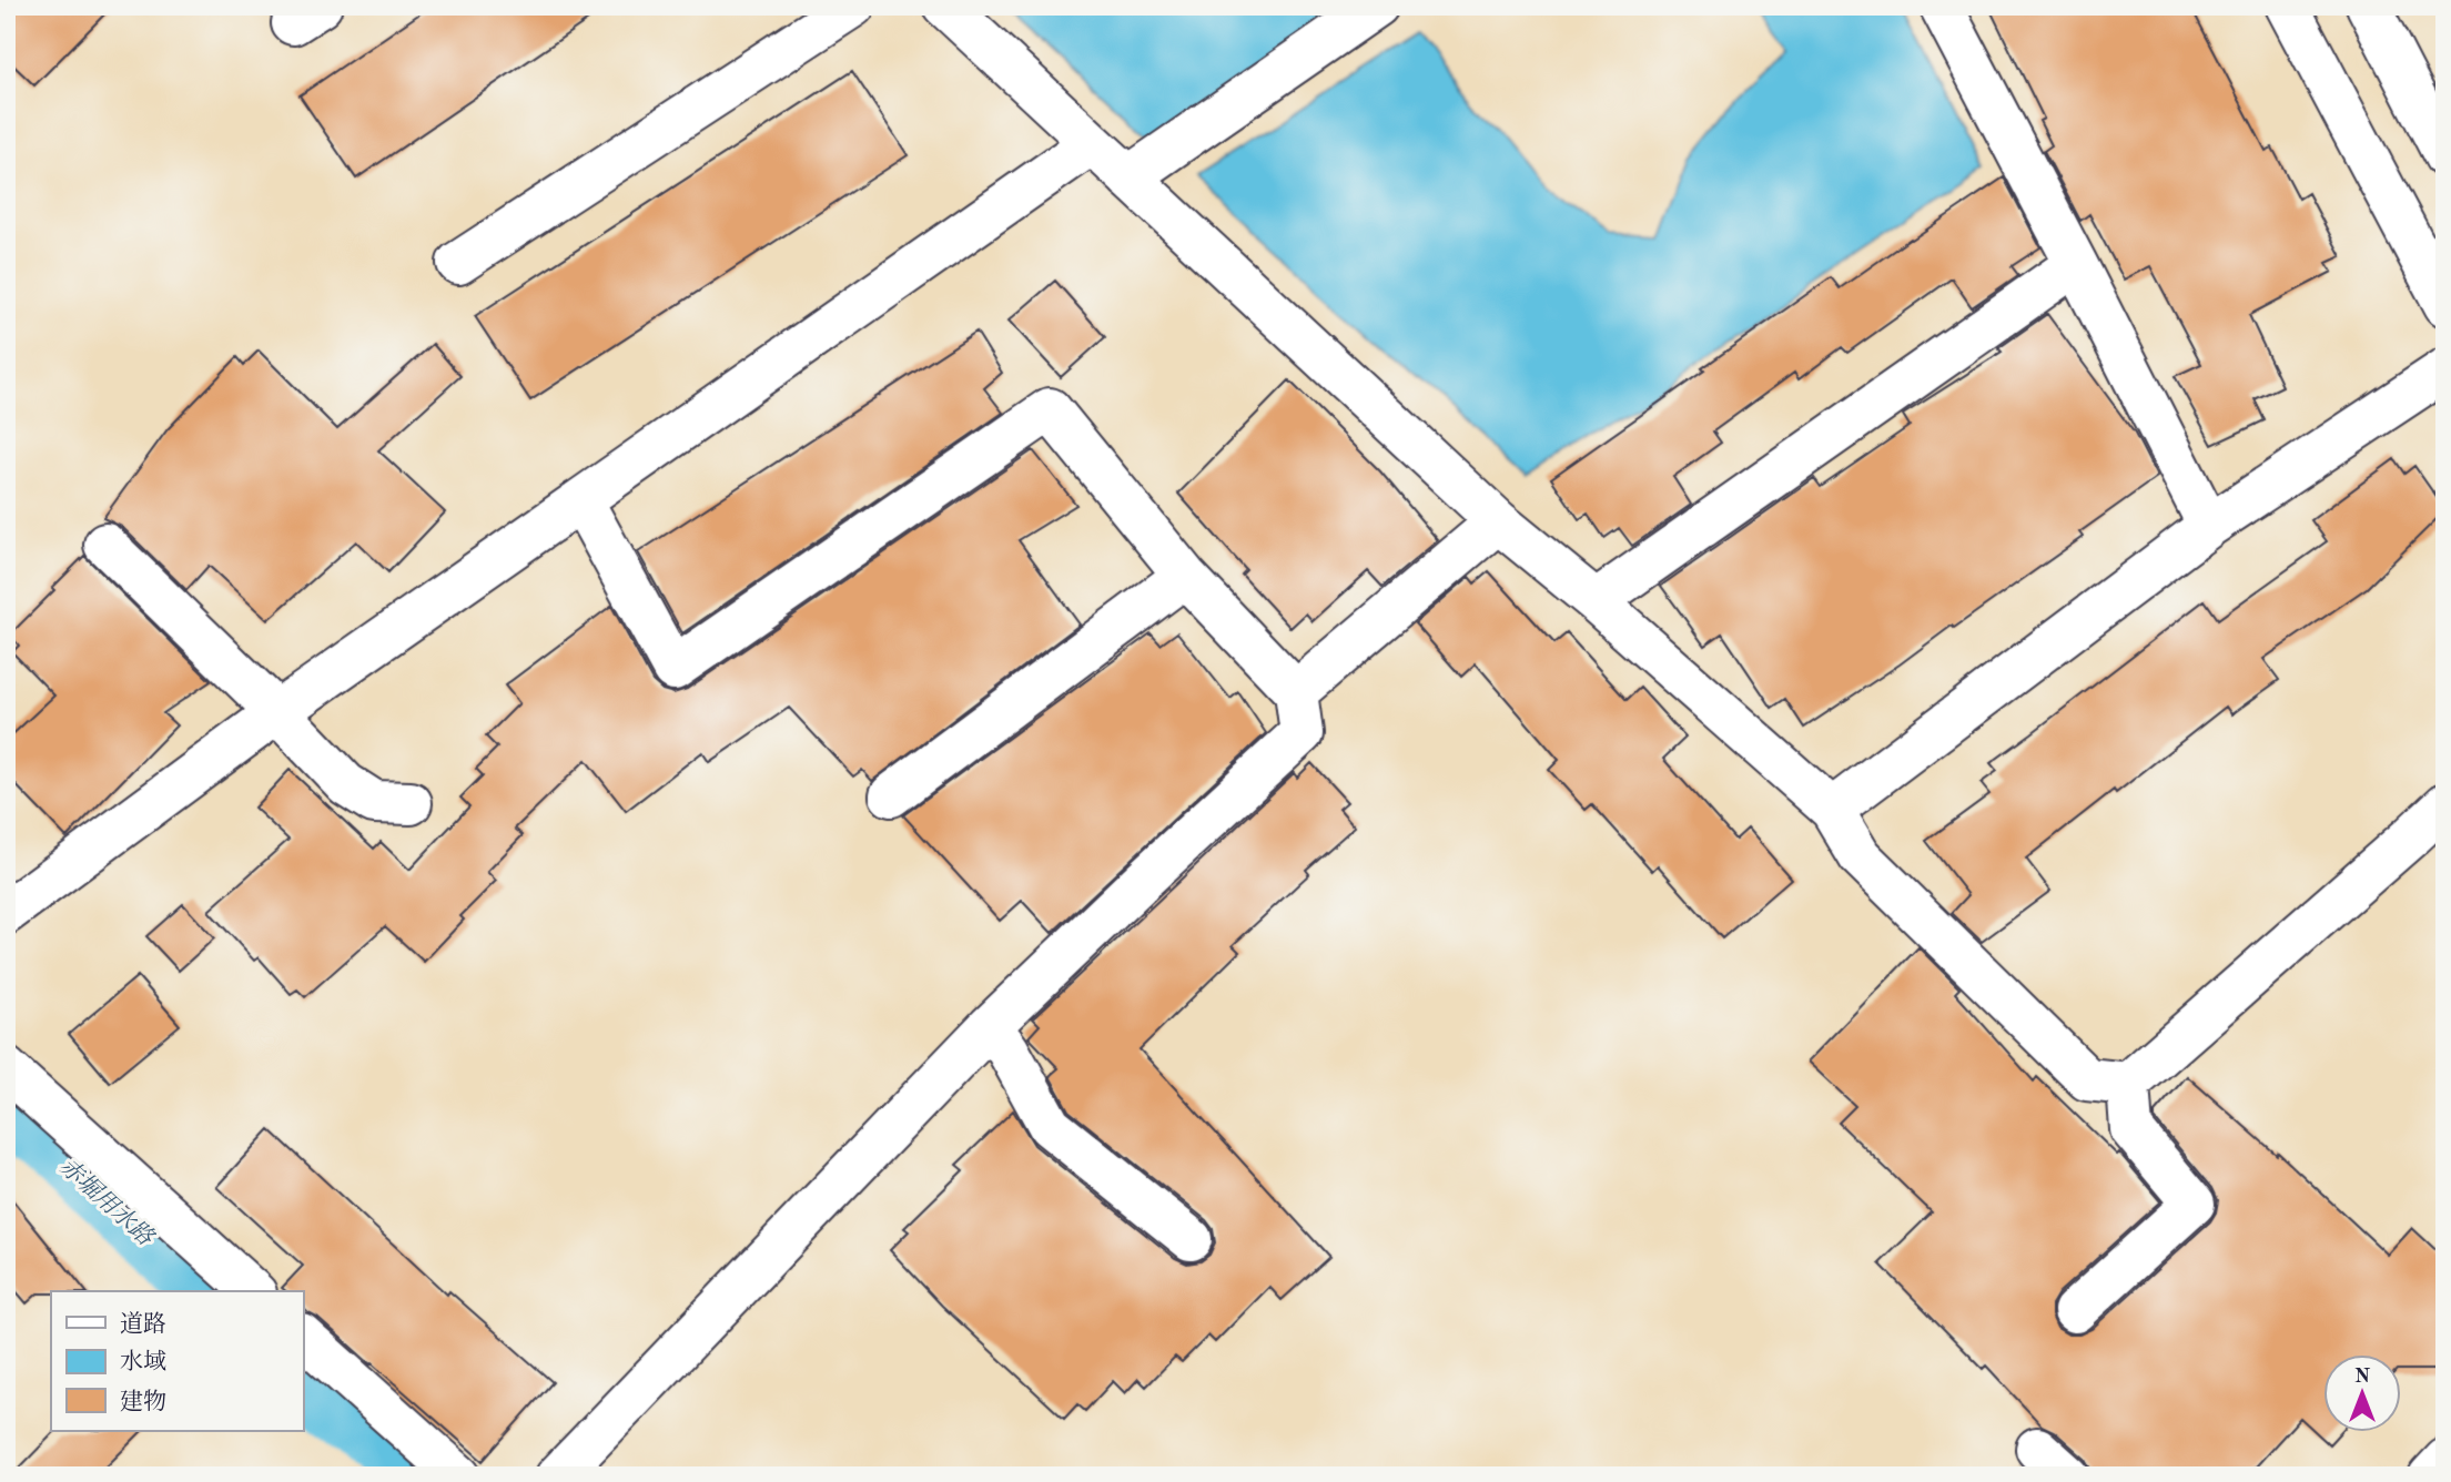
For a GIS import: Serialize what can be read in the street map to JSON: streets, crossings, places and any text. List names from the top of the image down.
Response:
{
  "water": ["赤堀用水路"],
  "legend": ["道路", "水域", "建物"],
  "north": "top"
}
